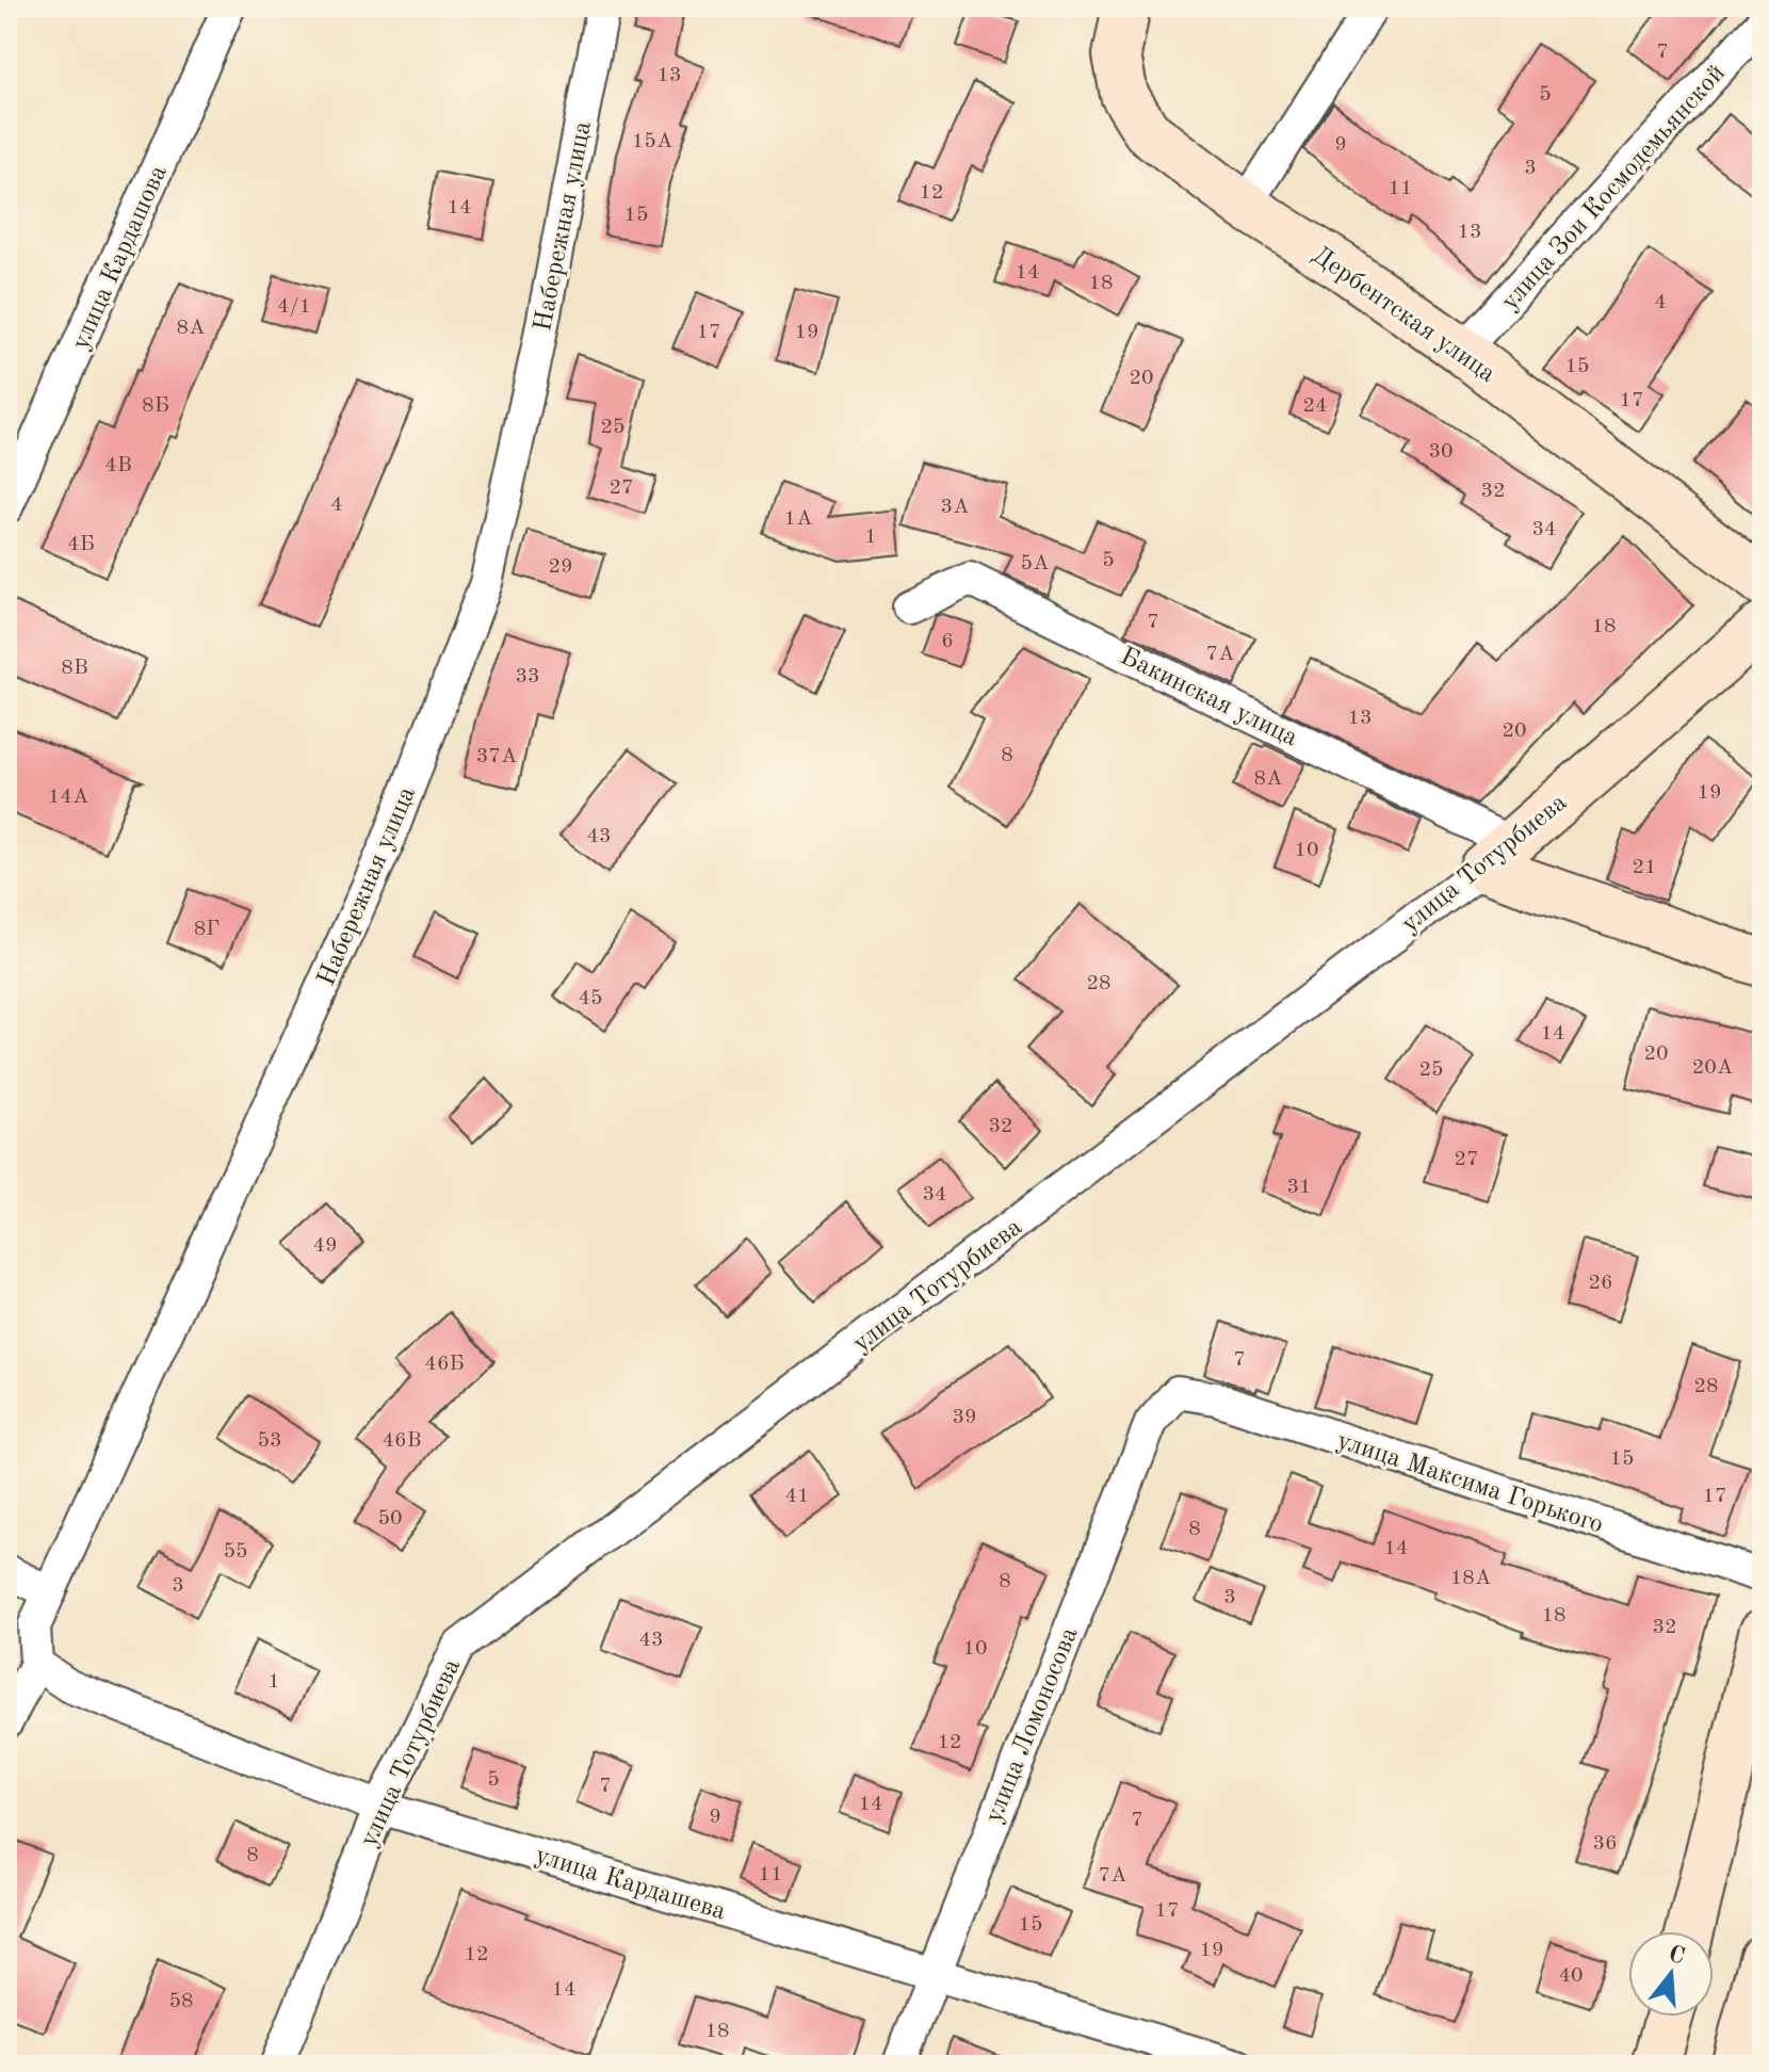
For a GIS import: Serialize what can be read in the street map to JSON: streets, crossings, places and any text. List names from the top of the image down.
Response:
{
  "streets": {
    "main road": ["Дербентская улица", "Бакинская улица", "улица Тотурбиева"],
    "street": [
      "улица Зои Космодемьянской",
      "Набережная улица",
      "улица Кардашова",
      "улица Максима Горького",
      "улица Ломоносова",
      "улица Кардашева"
    ]
  },
  "crossings": [
    ["улица Зои Космодемьянской", "Дербентская улица"],
    ["Набережная улица", "улица Кардашева"],
    ["Бакинская улица", "улица Тотурбиева"],
    ["улица Тотурбиева", "улица Кардашева"],
    ["улица Максима Горького", "улица Ломоносова"],
    ["улица Ломоносова", "улица Кардашева"]
  ],
  "house_numbers": [
    "7",
    "13",
    "5",
    "15А",
    "9",
    "3",
    "11",
    "12",
    "14",
    "15",
    "13",
    "14",
    "18",
    "4",
    "4/1",
    "8А",
    "17",
    "19",
    "15",
    "20",
    "17",
    "8Б",
    "24",
    "25",
    "30",
    "4В",
    "27",
    "32",
    "4",
    "3А",
    "1А",
    "34",
    "1",
    "4Б",
    "5",
    "5А",
    "29",
    "7",
    "18",
    "6",
    "7А",
    "8В",
    "33",
    "13",
    "20",
    "8",
    "37А",
    "8А",
    "19",
    "14А",
    "43",
    "10",
    "21",
    "8Г",
    "28",
    "45",
    "14",
    "20",
    "20А",
    "25",
    "32",
    "27",
    "31",
    "34",
    "49",
    "26",
    "7",
    "46Б",
    "28",
    "39",
    "53",
    "46В",
    "15",
    "41",
    "17",
    "50",
    "8",
    "14",
    "55",
    "18А",
    "8",
    "3",
    "3",
    "18",
    "32",
    "43",
    "10",
    "1",
    "12",
    "5",
    "7",
    "14",
    "9",
    "7",
    "36",
    "8",
    "11",
    "7А",
    "17",
    "15",
    "19",
    "12",
    "40",
    "14",
    "58",
    "18"
  ],
  "north": "top"
}
